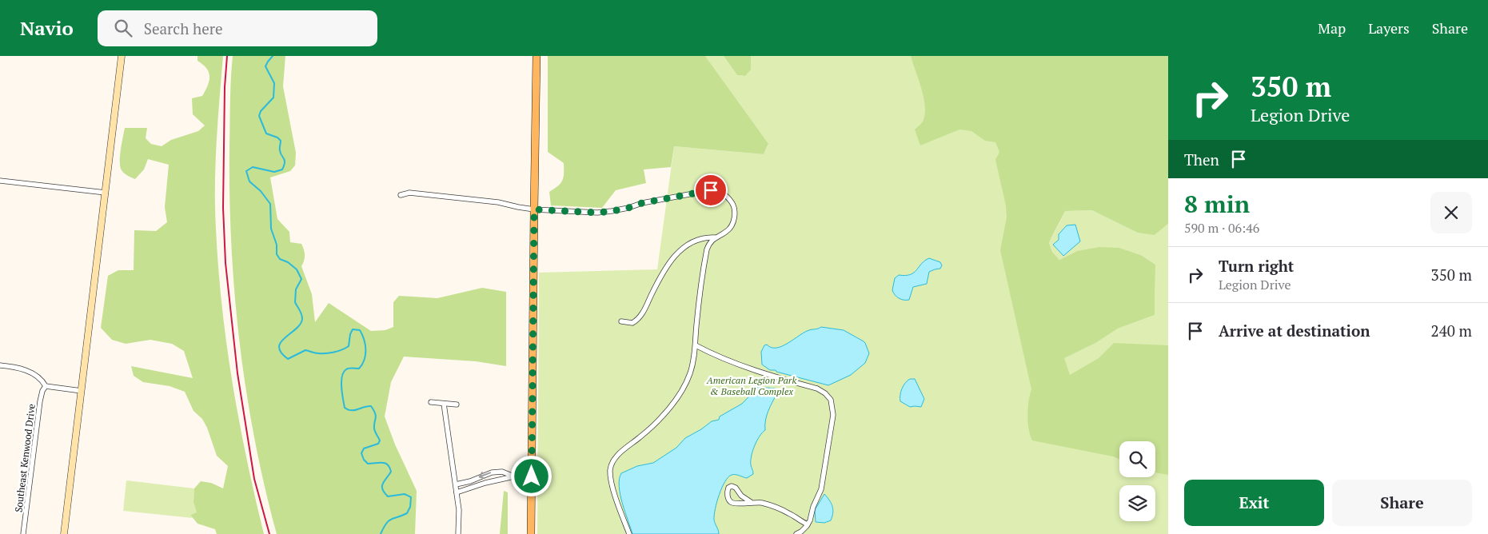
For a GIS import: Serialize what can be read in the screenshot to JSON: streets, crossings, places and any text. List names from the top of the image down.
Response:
{
  "streets": {
    "street": ["Southeast Kenwood Drive"]
  },
  "parks": ["American Legion Park & Baseball Complex"],
  "page": {
    "header": "Navio",
    "search": "Search here",
    "nav": ["Map", "Layers", "Share"],
    "turn": ["350 m", "Legion Drive"],
    "then": "Then",
    "heading": ["8 min", "590 m · 06:46"],
    "list": [
      {
        "name": "Turn right",
        "note": "Legion Drive",
        "value": "350 m"
      },
      {
        "name": "Arrive at destination",
        "value": "240 m"
      }
    ],
    "buttons": ["Exit", "Share"]
  }
}
